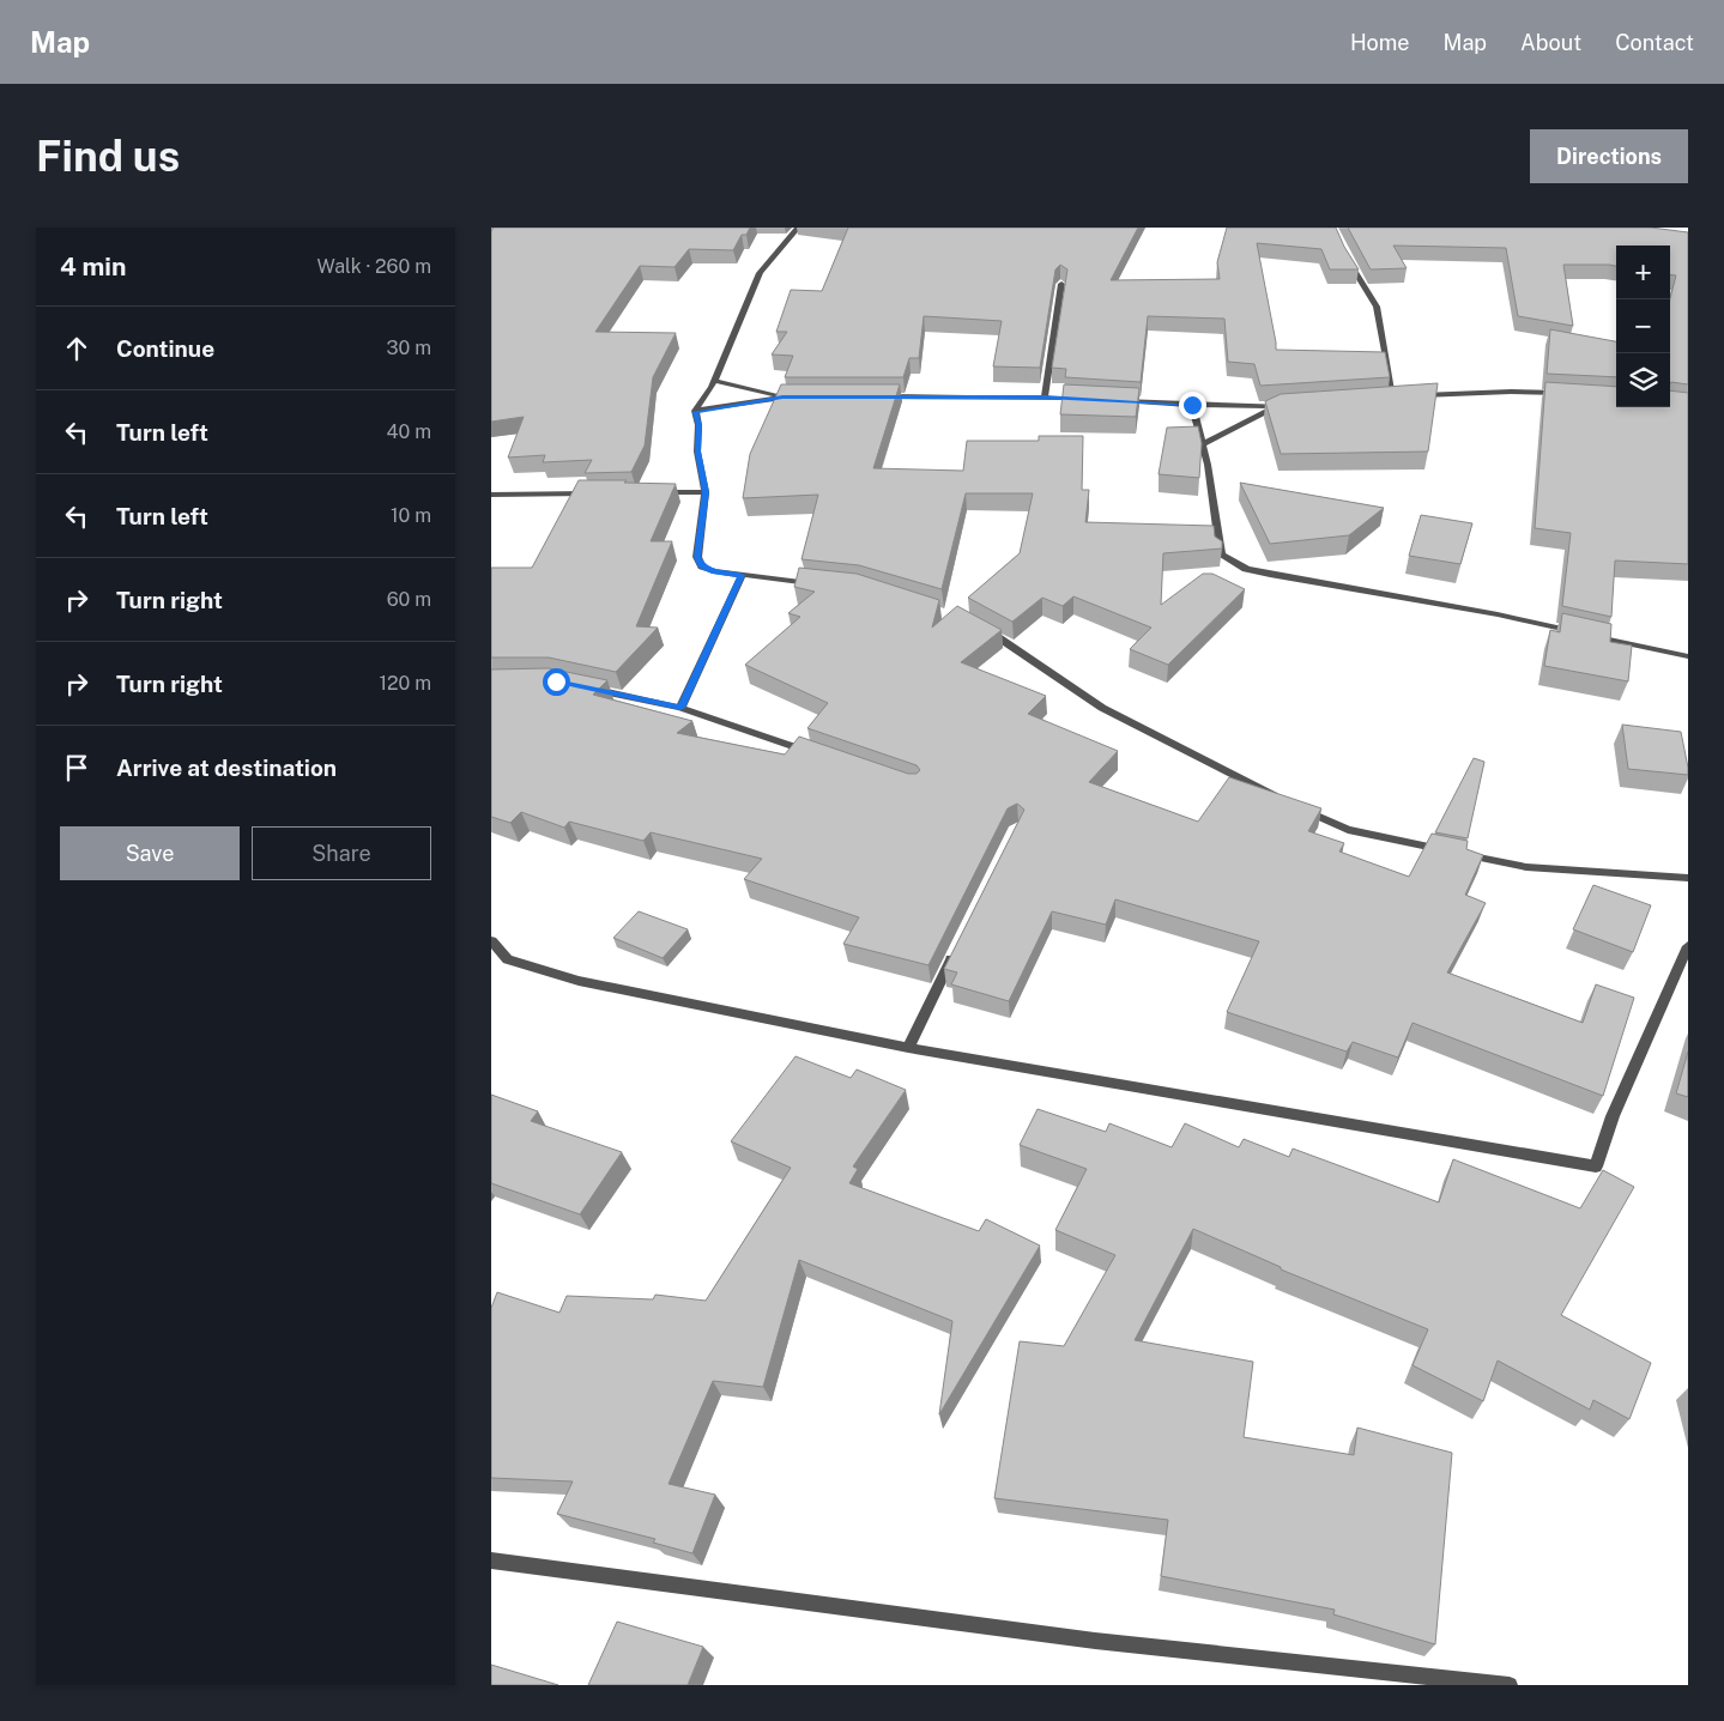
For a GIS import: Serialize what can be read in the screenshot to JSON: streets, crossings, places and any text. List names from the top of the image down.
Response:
{
  "page": {
    "header": "Map",
    "nav": [
      "Home",
      "Map",
      "About",
      "Contact"
    ],
    "buttons": [
      "Directions",
      ["Save", "Share"]
    ],
    "title": "Find us",
    "heading": ["4 min", "Walk · 260 m"],
    "map_buttons": ["+", "−"],
    "list": [
      ["Continue", "30 m"],
      ["Turn left", "40 m"],
      ["Turn left", "10 m"],
      ["Turn right", "60 m"],
      ["Turn right", "120 m"],
      "Arrive at destination"
    ]
  }
}
